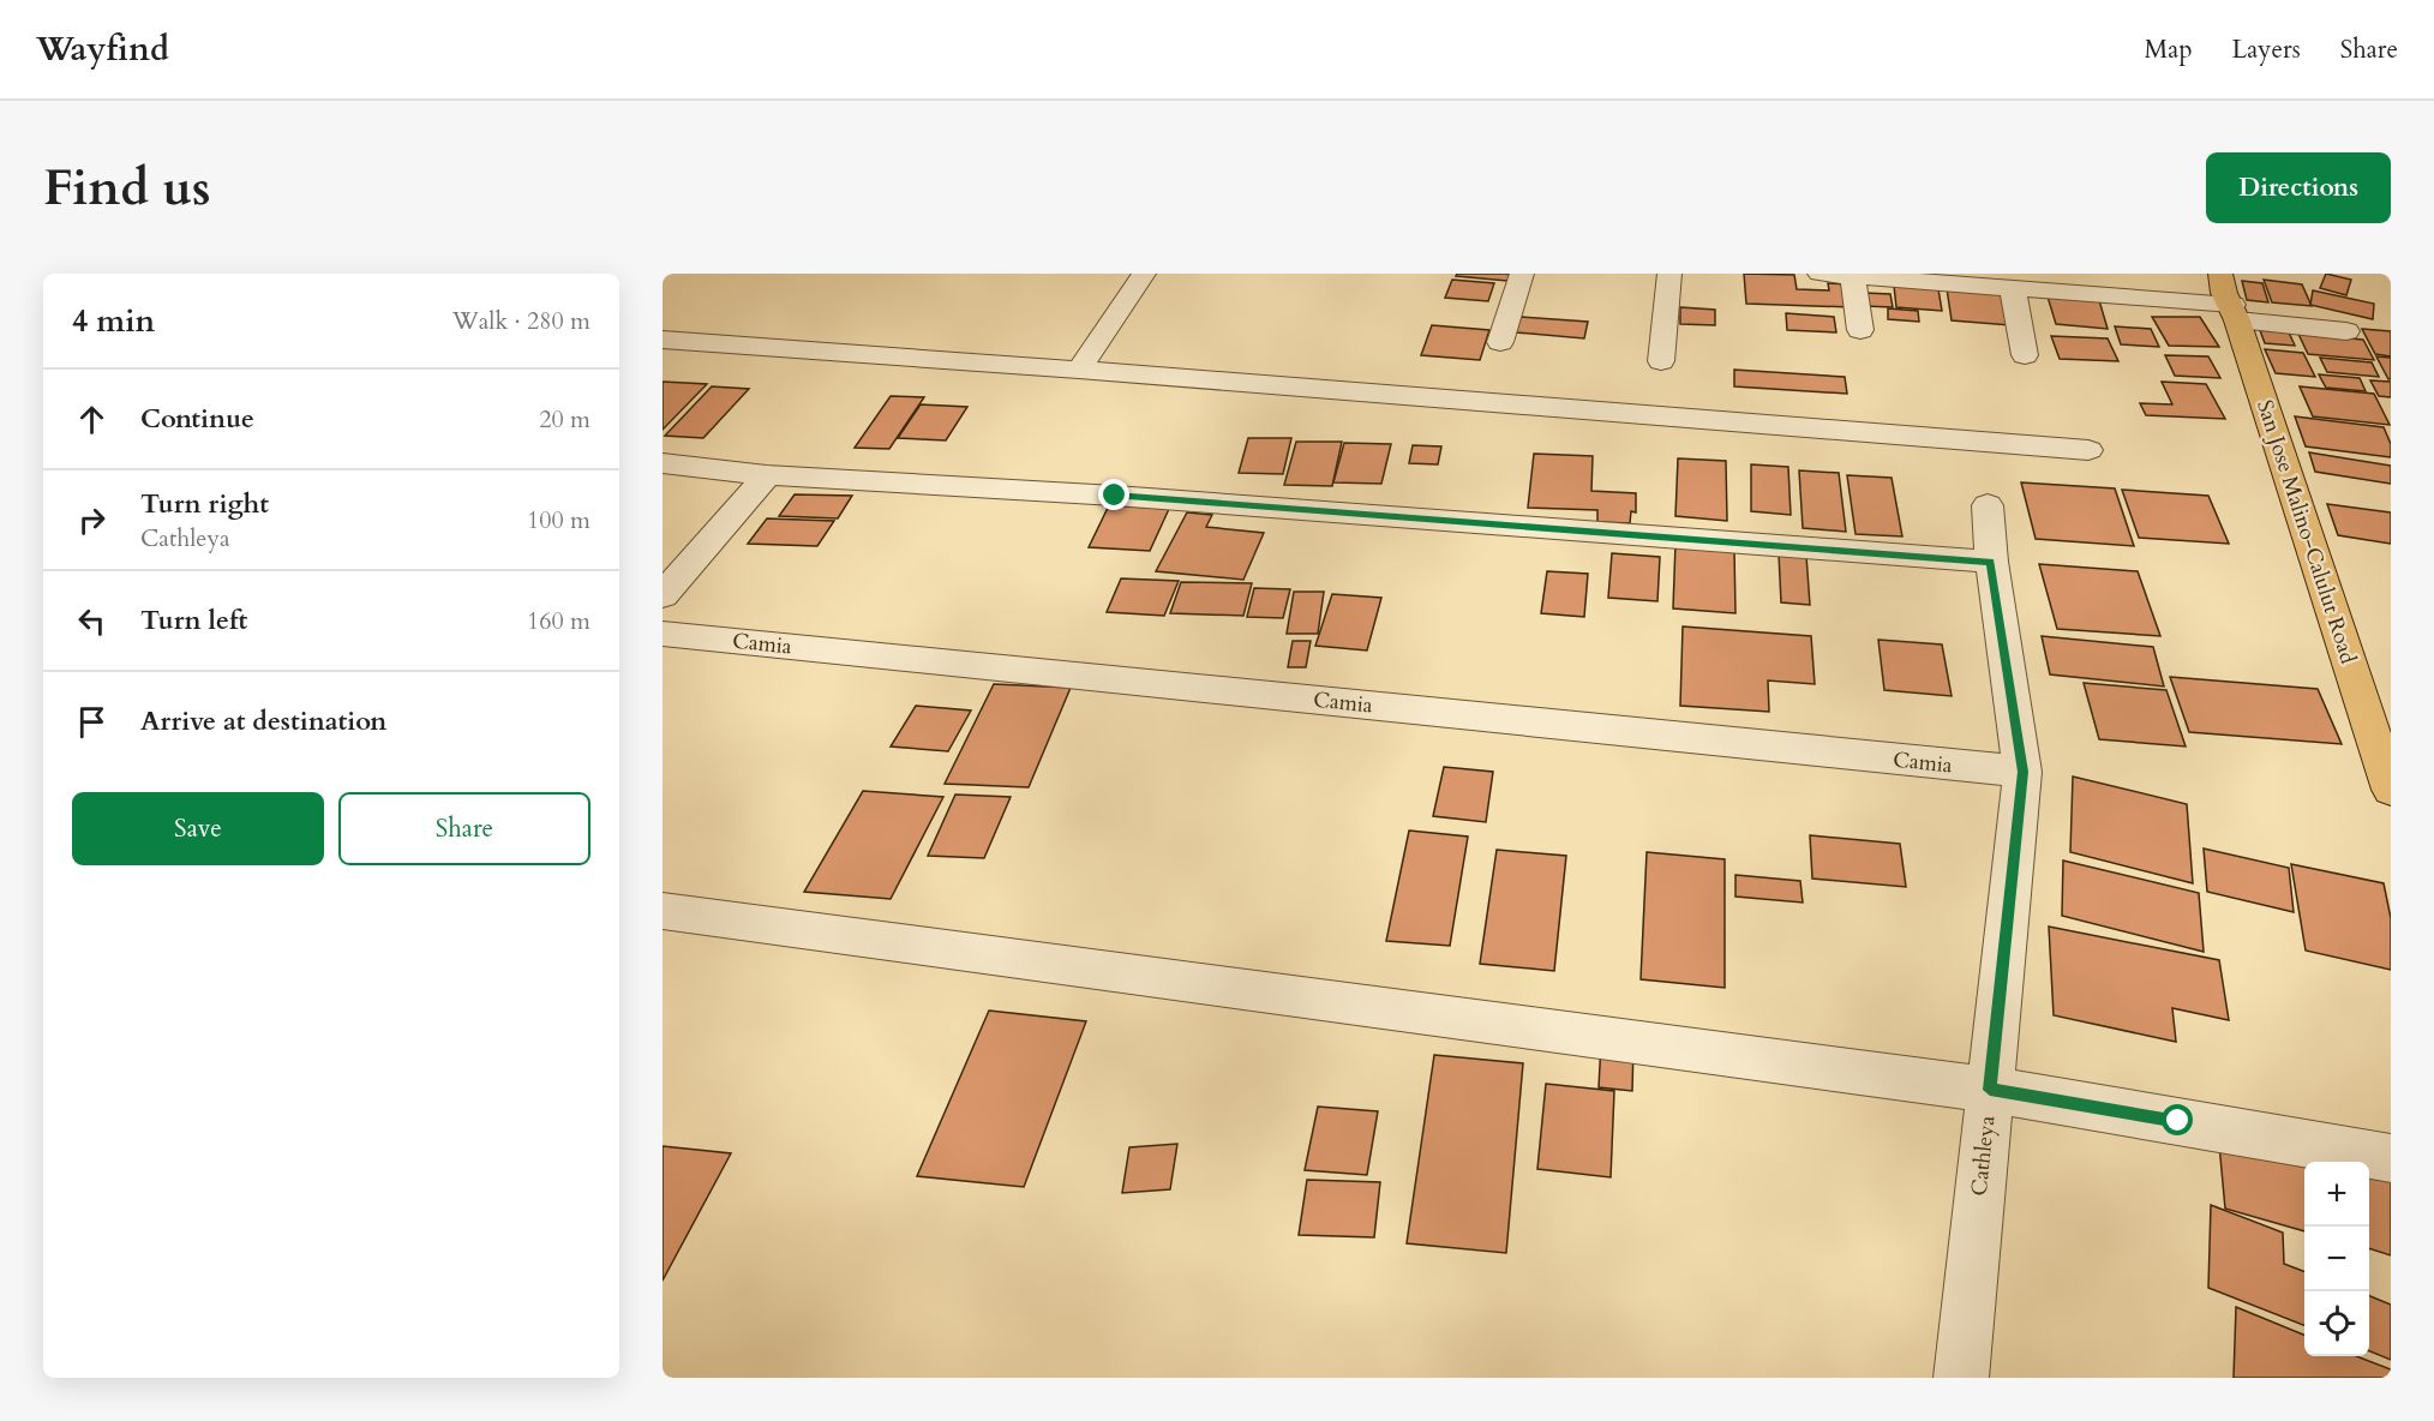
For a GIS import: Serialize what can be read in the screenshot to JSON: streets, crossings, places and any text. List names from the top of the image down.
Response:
{
  "streets": {
    "main road": ["San Jose Malino-Calulut Road"],
    "street": ["Camia", "Cathleya"]
  },
  "crossings": [
    ["Camia", "Cathleya"]
  ],
  "page": {
    "header": "Wayfind",
    "nav": ["Map", "Layers", "Share"],
    "buttons": [
      "Directions",
      ["Save", "Share"]
    ],
    "title": "Find us",
    "heading": ["4 min", "Walk · 280 m"],
    "list": [
      ["Continue", "20 m"],
      ["Turn right", "Cathleya", "100 m"],
      ["Turn left", "160 m"],
      "Arrive at destination"
    ],
    "map_buttons": ["+", "−"]
  }
}
